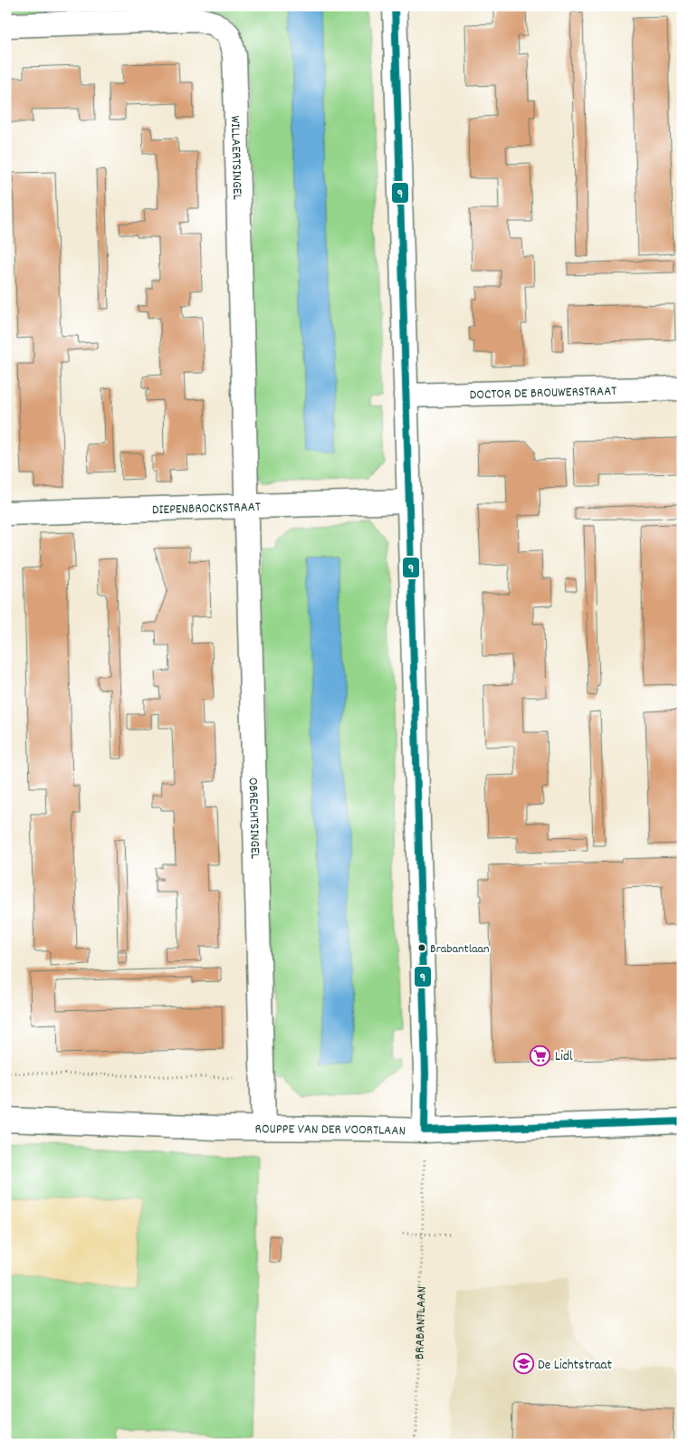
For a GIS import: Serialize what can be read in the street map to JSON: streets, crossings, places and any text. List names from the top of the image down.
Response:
{
  "streets": {
    "street": [
      "WILLAERTSINGEL",
      "DOCTOR DE BROUWERSTRAAT",
      "DIEPENBROCKSTRAAT",
      "OBRECHTSINGEL",
      "ROUPPE VAN DER VOORTLAAN"
    ],
    "path": ["BRABANTLAAN"]
  },
  "crossings": [
    ["WILLAERTSINGEL", "DIEPENBROCKSTRAAT"],
    ["WILLAERTSINGEL", "OBRECHTSINGEL"],
    ["DIEPENBROCKSTRAAT", "OBRECHTSINGEL"],
    ["OBRECHTSINGEL", "ROUPPE VAN DER VOORTLAAN"],
    ["ROUPPE VAN DER VOORTLAAN", "BRABANTLAAN"]
  ],
  "places": {
    "other": ["Brabantlaan"],
    "supermarket": ["Lidl"],
    "school or university": ["De Lichtstraat"]
  },
  "lines": ["transit line 9"]
}
